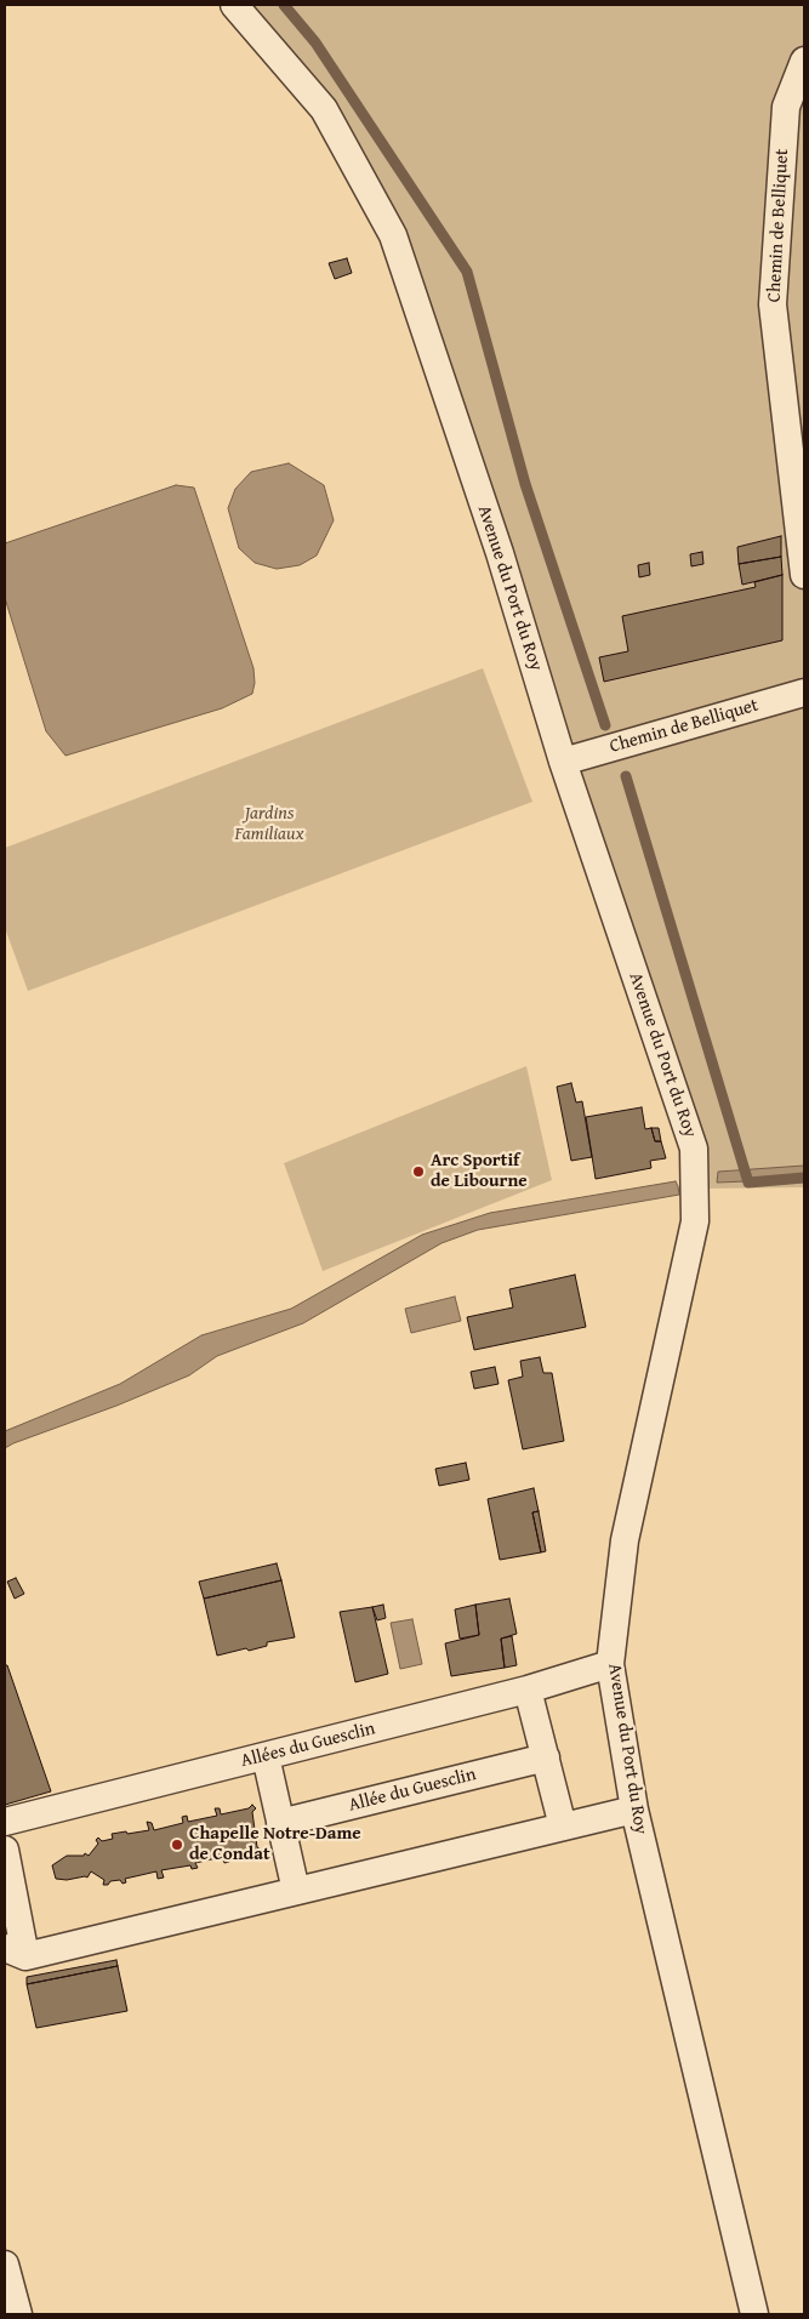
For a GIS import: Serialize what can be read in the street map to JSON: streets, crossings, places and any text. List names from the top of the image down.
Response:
{
  "streets": {
    "street": [
      "Chemin de Belliquet",
      "Avenue du Port du Roy",
      "Allées du Guesclin",
      "Allée du Guesclin"
    ]
  },
  "crossings": [
    ["Chemin de Belliquet", "Avenue du Port du Roy"],
    ["Avenue du Port du Roy", "Allées du Guesclin"]
  ],
  "parks": ["Jardins Familiaux"],
  "places": ["Arc Sportif de Libourne", "Chapelle Notre-Dame de Condat"]
}
